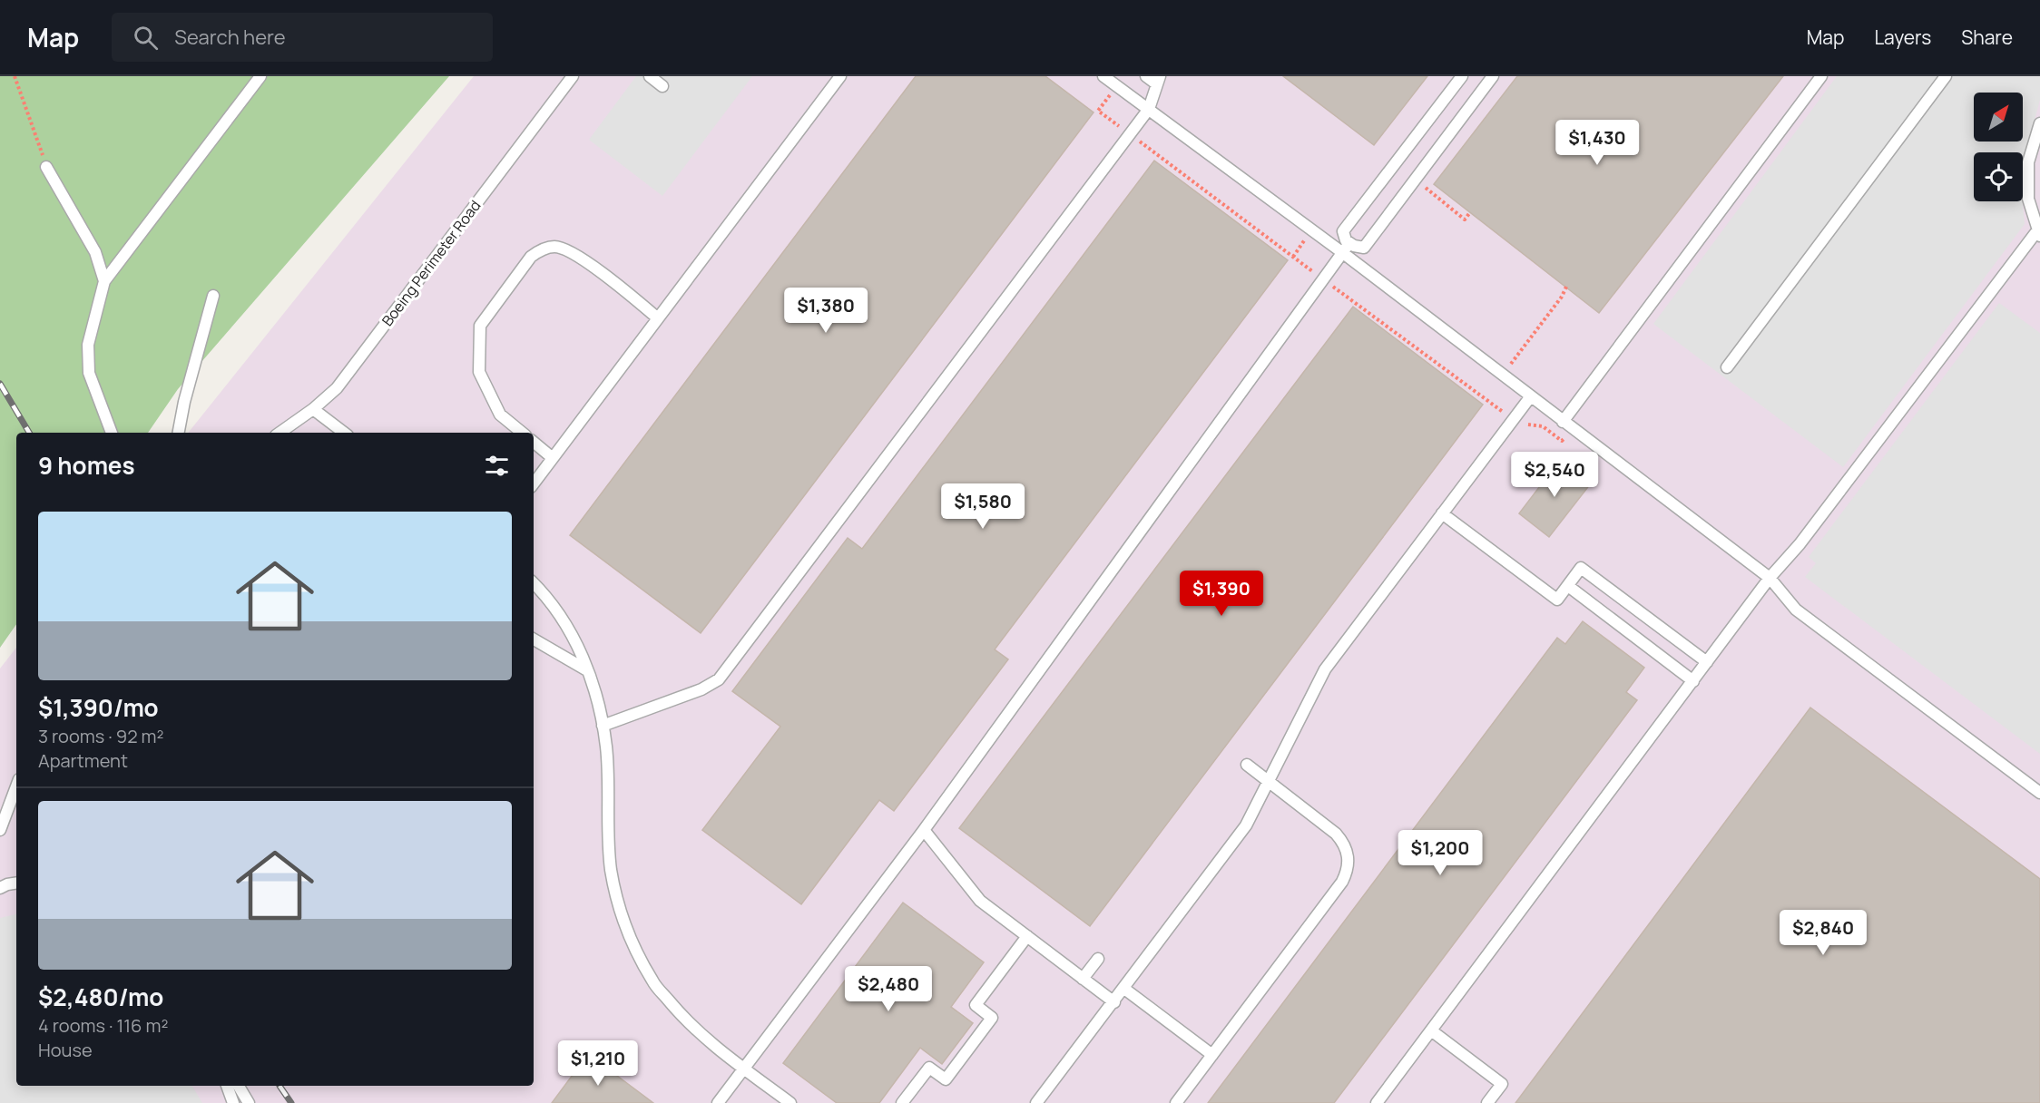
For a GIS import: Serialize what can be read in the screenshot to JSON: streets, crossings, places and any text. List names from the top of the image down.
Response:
{
  "streets": {
    "lane": ["Boeing Perimeter Road"]
  },
  "north": "top right",
  "page": {
    "header": "Map",
    "search": "Search here",
    "nav": ["Map", "Layers", "Share"],
    "price": [
      "$1,430",
      "$1,380",
      "$2,540",
      "$1,580",
      "$1,390",
      "$1,200",
      "$2,840",
      "$2,480",
      "$1,210"
    ],
    "heading": "9 homes",
    "list": [
      {
        "name": "$1,390/mo",
        "note": "3 rooms · 92 m² · Apartment"
      },
      {
        "name": "$2,480/mo",
        "note": "4 rooms · 116 m² · House"
      }
    ]
  }
}
